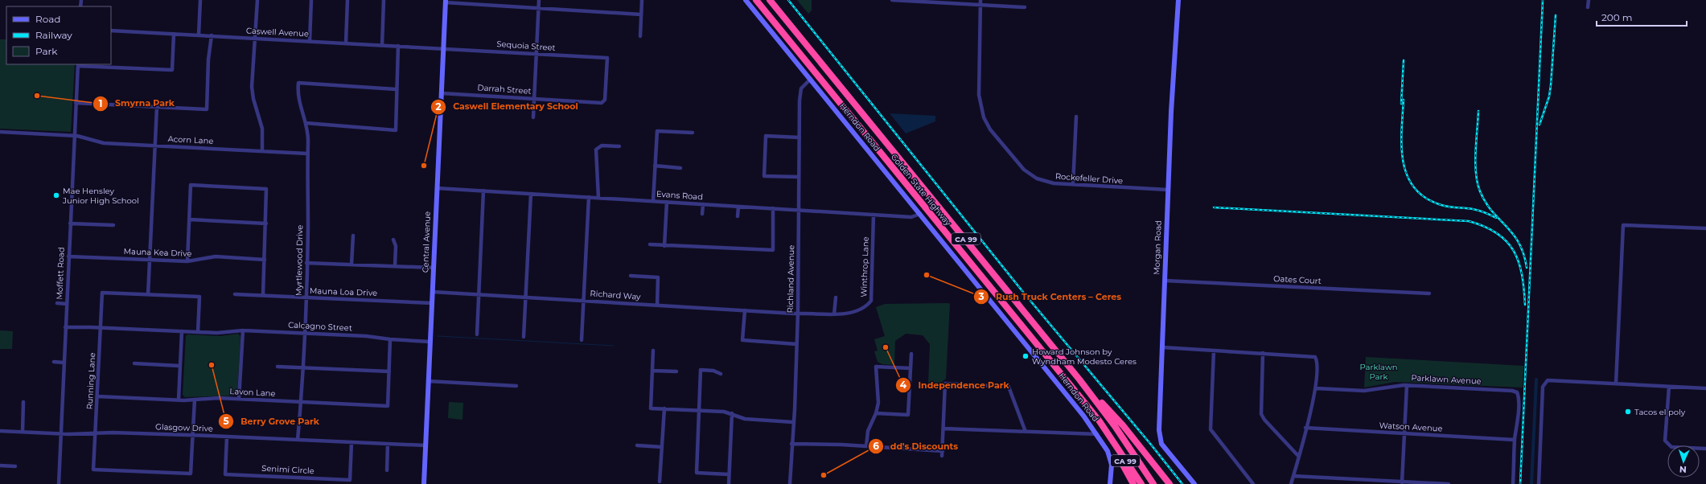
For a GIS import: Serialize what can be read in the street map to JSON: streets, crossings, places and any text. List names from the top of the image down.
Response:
{
  "streets": {
    "highway": ["Golden State Highway", "CA 99"],
    "street": [
      "Caswell Avenue",
      "Sequoia Street",
      "Darrah Street",
      "Herndon Road",
      "Acorn Lane",
      "Rockefeller Drive",
      "Evans Road",
      "Central Avenue",
      "Morgan Road",
      "Mauna Kea Drive",
      "Myrtlewood Drive",
      "Winthrop Lane",
      "Moffett Road",
      "Richland Avenue",
      "Oates Court",
      "Mauna Loa Drive",
      "Richard Way",
      "Calcagno Street",
      "Parklawn Avenue",
      "Running Lane",
      "Lavon Lane",
      "Watson Avenue",
      "Glasgow Drive",
      "Senimi Circle"
    ]
  },
  "crossings": [
    ["Caswell Avenue", "Sequoia Street"],
    ["Caswell Avenue", "Central Avenue"],
    ["Sequoia Street", "Darrah Street"],
    ["Sequoia Street", "Central Avenue"],
    ["Darrah Street", "Central Avenue"],
    ["Herndon Road", "Evans Road"],
    ["Herndon Road", "Richland Avenue"],
    ["Acorn Lane", "Myrtlewood Drive"],
    ["Acorn Lane", "Moffett Road"],
    ["Rockefeller Drive", "Morgan Road"],
    ["Evans Road", "Central Avenue"],
    ["Evans Road", "Winthrop Lane"],
    ["Evans Road", "Richland Avenue"],
    ["Central Avenue", "Mauna Loa Drive"],
    ["Central Avenue", "Richard Way"],
    ["Central Avenue", "Calcagno Street"],
    ["Central Avenue", "Glasgow Drive"],
    ["Morgan Road", "Oates Court"],
    ["Mauna Kea Drive", "Moffett Road"],
    ["Myrtlewood Drive", "Mauna Loa Drive"],
    ["Myrtlewood Drive", "Calcagno Street"],
    ["Myrtlewood Drive", "Lavon Lane"],
    ["Myrtlewood Drive", "Glasgow Drive"],
    ["Winthrop Lane", "Richland Avenue"],
    ["Winthrop Lane", "Richard Way"],
    ["Moffett Road", "Glasgow Drive"],
    ["Richland Avenue", "Richard Way"],
    ["Parklawn Avenue", "Watson Avenue"],
    ["Running Lane", "Lavon Lane"],
    ["Running Lane", "Glasgow Drive"],
    ["Glasgow Drive", "Senimi Circle"]
  ],
  "parks": ["Parklawn Park"],
  "places": [
    "Smyrna Park",
    "Caswell Elementary School",
    "Mae Hensley Junior High School",
    "Rush Truck Centers – Ceres",
    "Independence Park",
    "Howard Johnson by Wyndham Modesto Ceres",
    "Berry Grove Park",
    "Tacos el poly",
    "dd's Discounts"
  ],
  "legend": ["Road", "Railway", "Park"],
  "scale_bar": "200 m",
  "north": "bottom"
}
